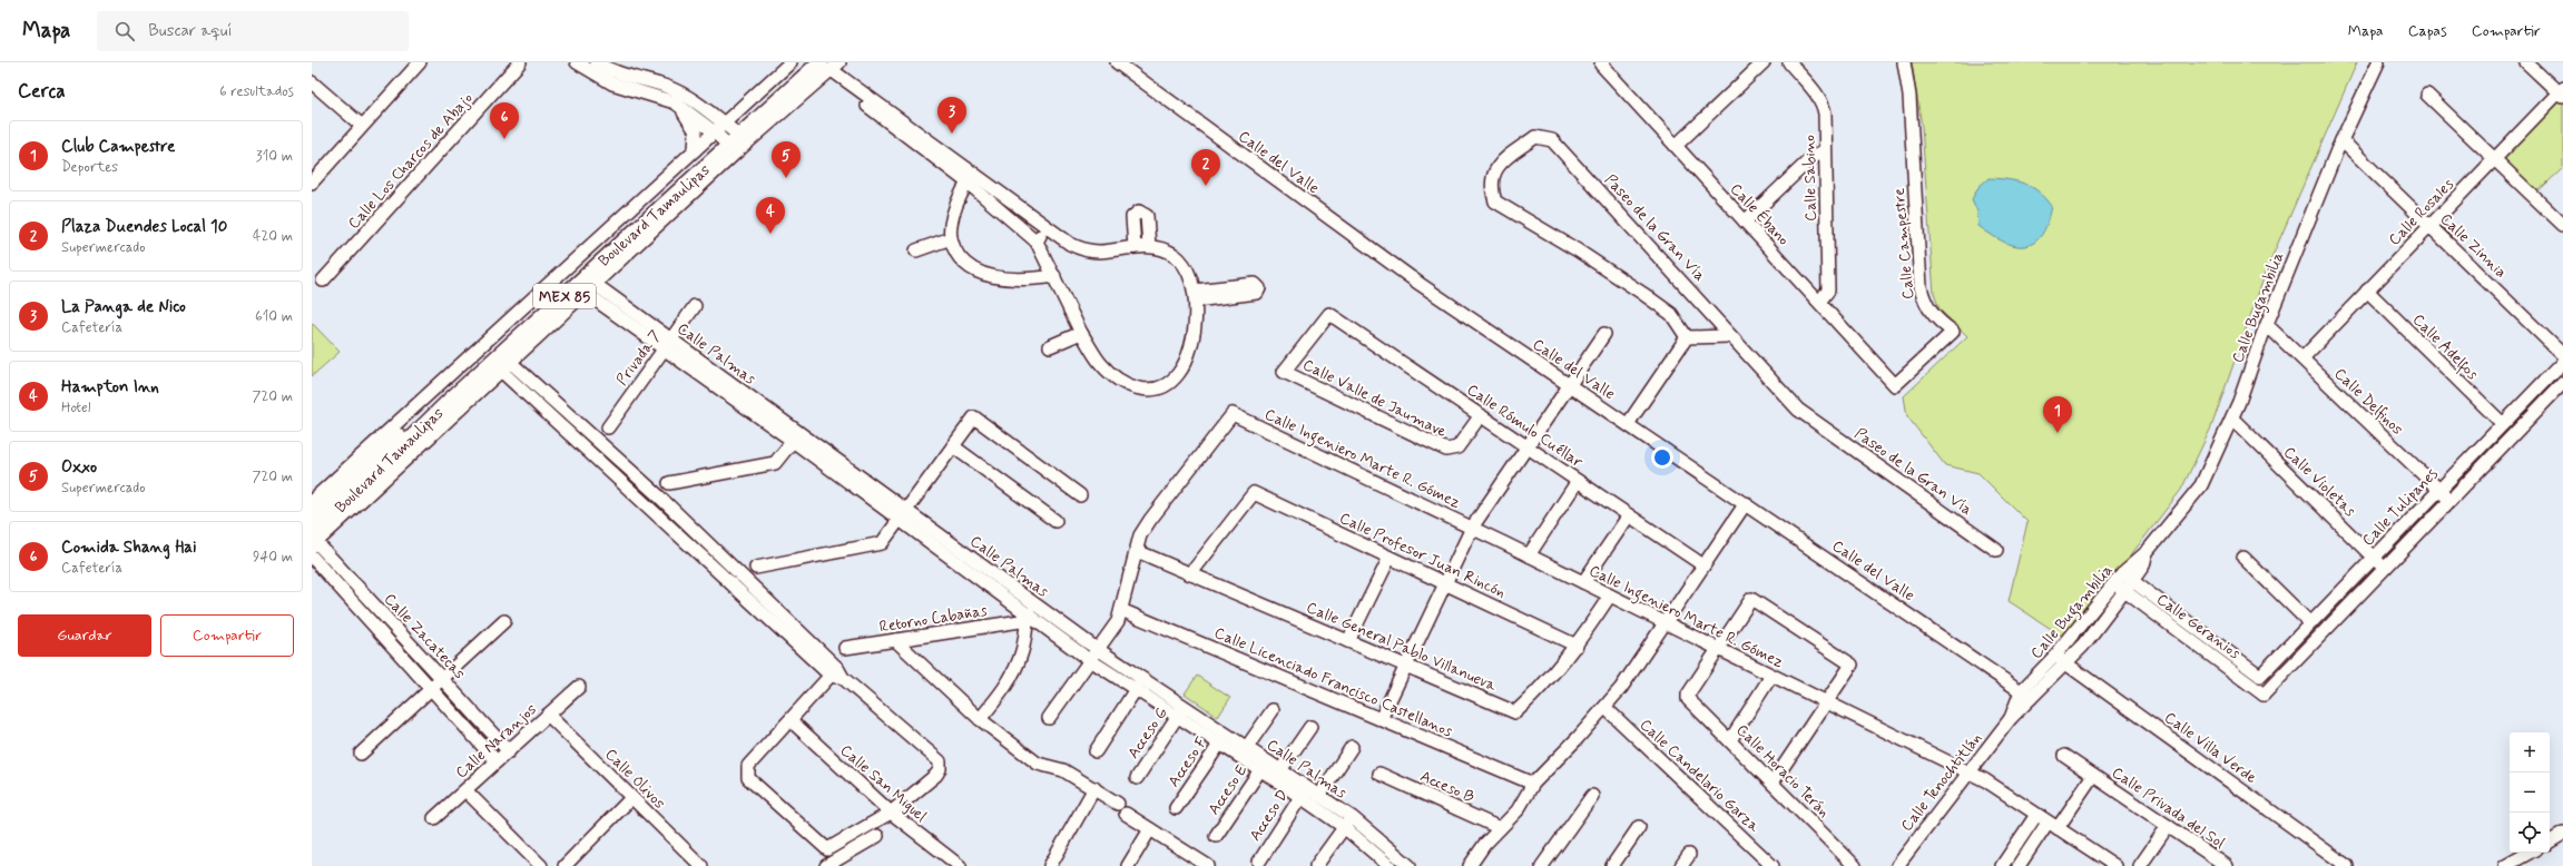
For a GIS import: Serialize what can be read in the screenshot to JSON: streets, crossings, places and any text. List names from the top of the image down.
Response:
{
  "streets": {
    "main road": ["Boulevard Tamaulipas", "MEX 85"],
    "street": [
      "Calle Los Charcos de Abajo",
      "Calle del Valle",
      "Calle Sabino",
      "Calle Rosales",
      "Calle Ébano",
      "Paseo de la Gran Vía",
      "Calle Campestre",
      "Calle Zinnia",
      "Calle Bugambilia",
      "Calle Adelfos",
      "Calle Palmas",
      "Privada 7",
      "Calle Valle de Jaumave",
      "Calle Delfinos",
      "Calle Rómulo Cuéllar",
      "Calle Ingeniero Marte R. Gómez",
      "Calle Violetas",
      "Calle Tulipanes",
      "Calle Profesor Juan Rincón",
      "Retorno Cabañas",
      "Calle Geranios",
      "Calle Zacatecas",
      "Calle General Pablo Villanueva",
      "Calle Licenciado Francisco Castellanos",
      "Acceso G",
      "Calle Naranjos",
      "Calle Villa Verde",
      "Acceso F",
      "Calle Horacio Terán",
      "Calle Candelario Garza",
      "Calle Olivos",
      "Calle Tenochtitlán",
      "Calle San Miguel",
      "Acceso B",
      "Acceso E",
      "Calle Privada del Sol",
      "Acceso D"
    ]
  },
  "crossings": [
    ["Calle del Valle", "Calle Bugambilia"],
    ["Calle del Valle", "Calle Tenochtitlán"],
    ["Calle Sabino", "Calle Ébano"],
    ["Calle Rosales", "Calle Zinnia"],
    ["Calle Rosales", "Calle Adelfos"],
    ["Calle Rosales", "Calle Delfinos"],
    ["Calle Ébano", "Calle Campestre"],
    ["Boulevard Tamaulipas", "Calle Zacatecas"],
    ["Calle Zinnia", "Calle Bugambilia"],
    ["Calle Bugambilia", "Calle Delfinos"],
    ["Calle Bugambilia", "Calle Violetas"],
    ["Calle Bugambilia", "Calle Geranios"],
    ["Calle Bugambilia", "Calle Villa Verde"],
    ["Calle Bugambilia", "Calle Tenochtitlán"],
    ["Calle Adelfos", "Calle Tulipanes"],
    ["Calle Palmas", "Privada 7"],
    ["Calle Palmas", "Retorno Cabañas"],
    ["Calle Palmas", "Acceso G"],
    ["Calle Palmas", "Acceso F"],
    ["Calle Palmas", "Acceso E"],
    ["Calle Palmas", "Acceso D"],
    ["Calle Valle de Jaumave", "Calle Rómulo Cuéllar"],
    ["Calle Delfinos", "Calle Tulipanes"],
    ["Calle Ingeniero Marte R. Gómez", "Calle General Pablo Villanueva"],
    ["Calle Ingeniero Marte R. Gómez", "Calle Horacio Terán"],
    ["Calle Ingeniero Marte R. Gómez", "Calle Tenochtitlán"],
    ["Calle Violetas", "Calle Tulipanes"],
    ["Calle Tulipanes", "Calle Geranios"],
    ["Calle Profesor Juan Rincón", "Calle General Pablo Villanueva"],
    ["Calle Zacatecas", "Calle Naranjos"],
    ["Calle Naranjos", "Calle Olivos"]
  ],
  "page": {
    "header": "Mapa",
    "search": "Buscar aquí",
    "nav": ["Mapa", "Capas", "Compartir"],
    "heading": ["Cerca", "6 resultados"],
    "pins": [
      "3",
      "6",
      "5",
      "2",
      "4",
      "1"
    ],
    "list": [
      {
        "mark": "1",
        "name": "Club Campestre",
        "note": "Deportes",
        "value": "310 m"
      },
      {
        "mark": "2",
        "name": "Plaza Duendes Local 10",
        "note": "Supermercado",
        "value": "420 m"
      },
      {
        "mark": "3",
        "name": "La Panga de Nico",
        "note": "Cafetería",
        "value": "610 m"
      },
      {
        "mark": "4",
        "name": "Hampton Inn",
        "note": "Hotel",
        "value": "720 m"
      },
      {
        "mark": "5",
        "name": "Oxxo",
        "note": "Supermercado",
        "value": "720 m"
      },
      {
        "mark": "6",
        "name": "Comida Shang Hai",
        "note": "Cafetería",
        "value": "940 m"
      }
    ],
    "buttons": ["Guardar", "Compartir"],
    "map_buttons": ["+", "−"]
  }
}
